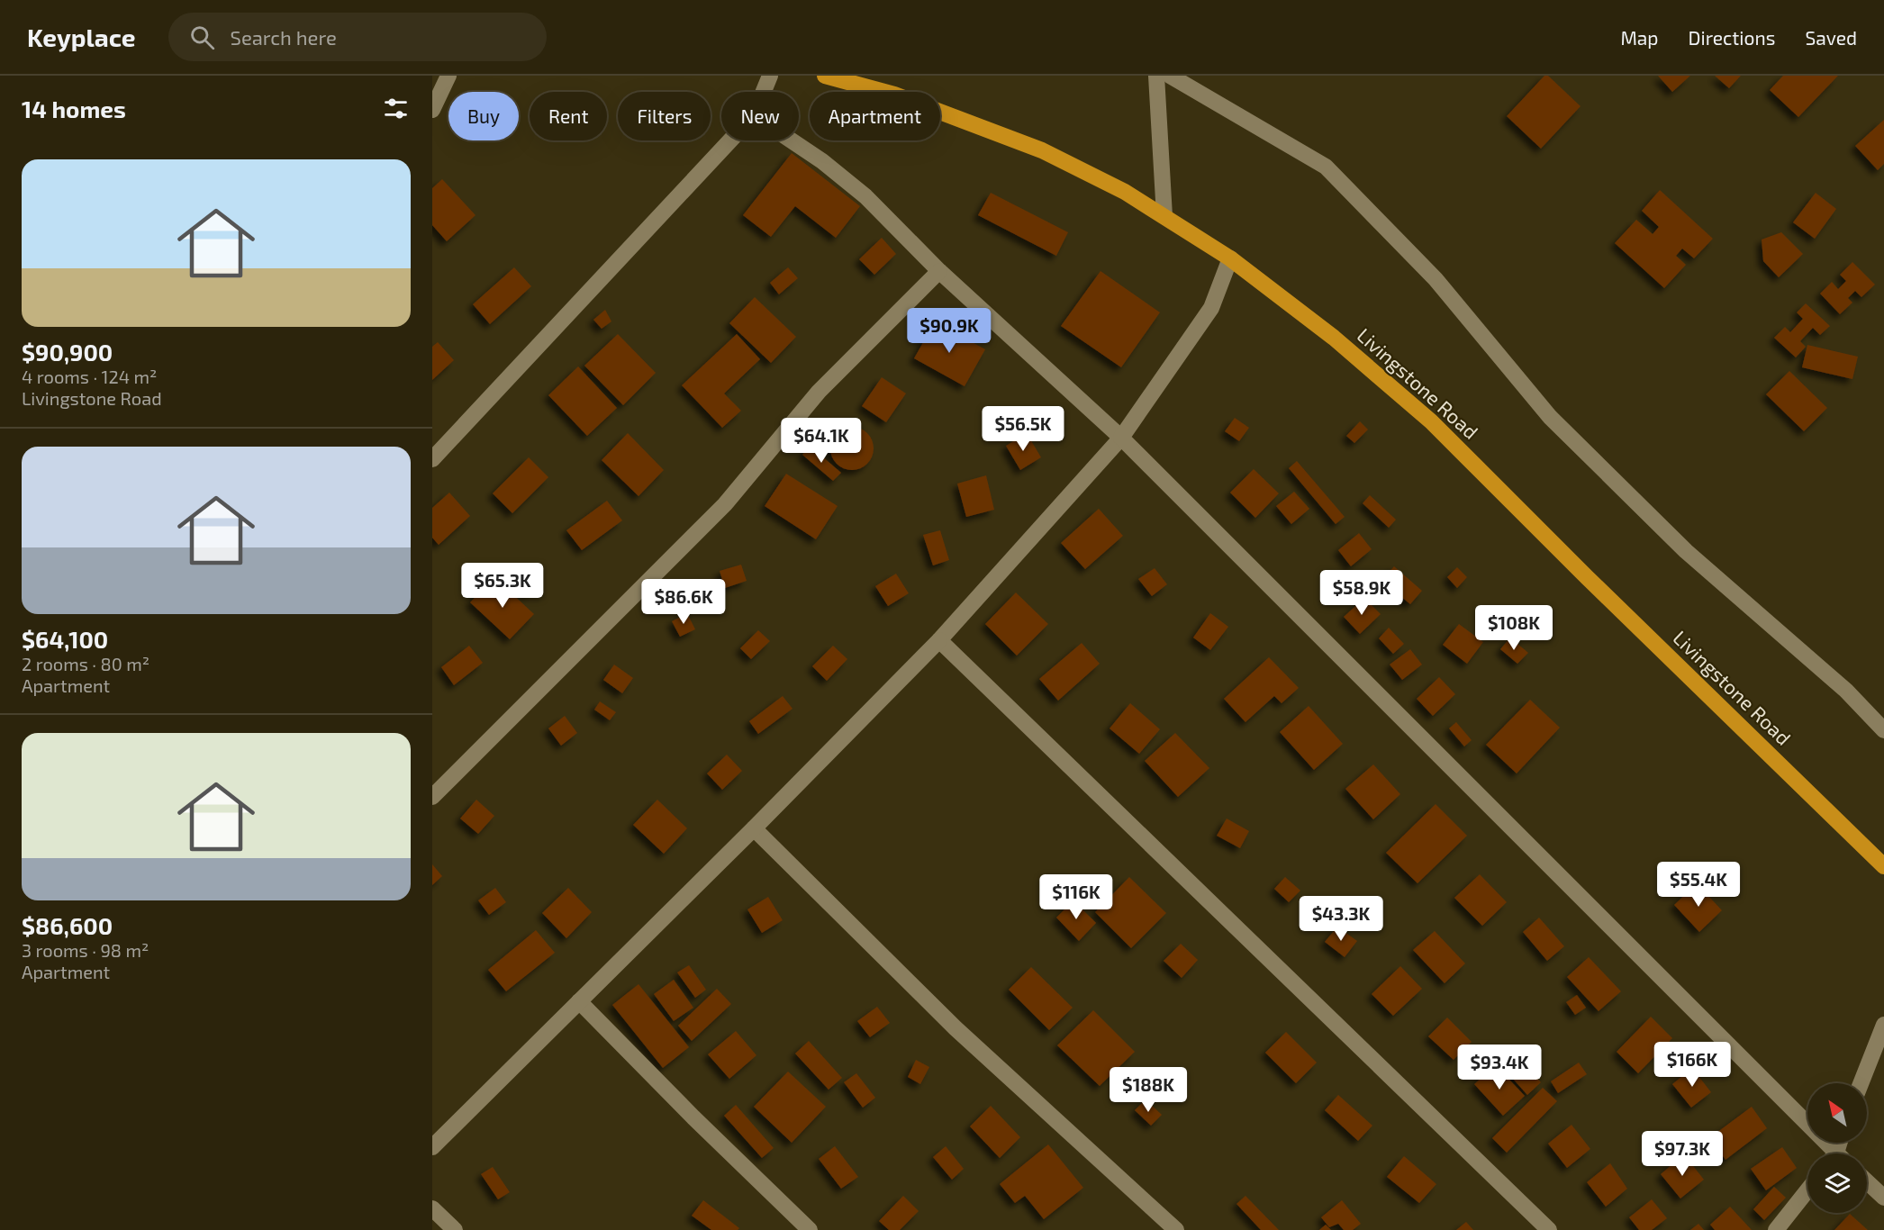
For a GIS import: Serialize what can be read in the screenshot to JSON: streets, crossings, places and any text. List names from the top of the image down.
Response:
{
  "streets": {
    "highway": ["Livingstone Road"]
  },
  "north": "top left",
  "page": {
    "header": "Keyplace",
    "search": "Search here",
    "nav": ["Map", "Directions", "Saved"],
    "heading": "14 homes",
    "chip": [
      "Buy",
      "Rent",
      "Filters",
      "New",
      "Apartment"
    ],
    "list": [
      {
        "name": "$90,900",
        "note": "4 rooms · 124 m² · Livingstone Road"
      },
      {
        "name": "$64,100",
        "note": "2 rooms · 80 m² · Apartment"
      },
      {
        "name": "$86,600",
        "note": "3 rooms · 98 m² · Apartment"
      }
    ],
    "price": [
      "$90.9K",
      "$56.5K",
      "$64.1K",
      "$65.3K",
      "$58.9K",
      "$86.6K",
      "$108K",
      "$55.4K",
      "$116K",
      "$43.3K",
      "$166K",
      "$93.4K",
      "$188K",
      "$97.3K"
    ]
  }
}
